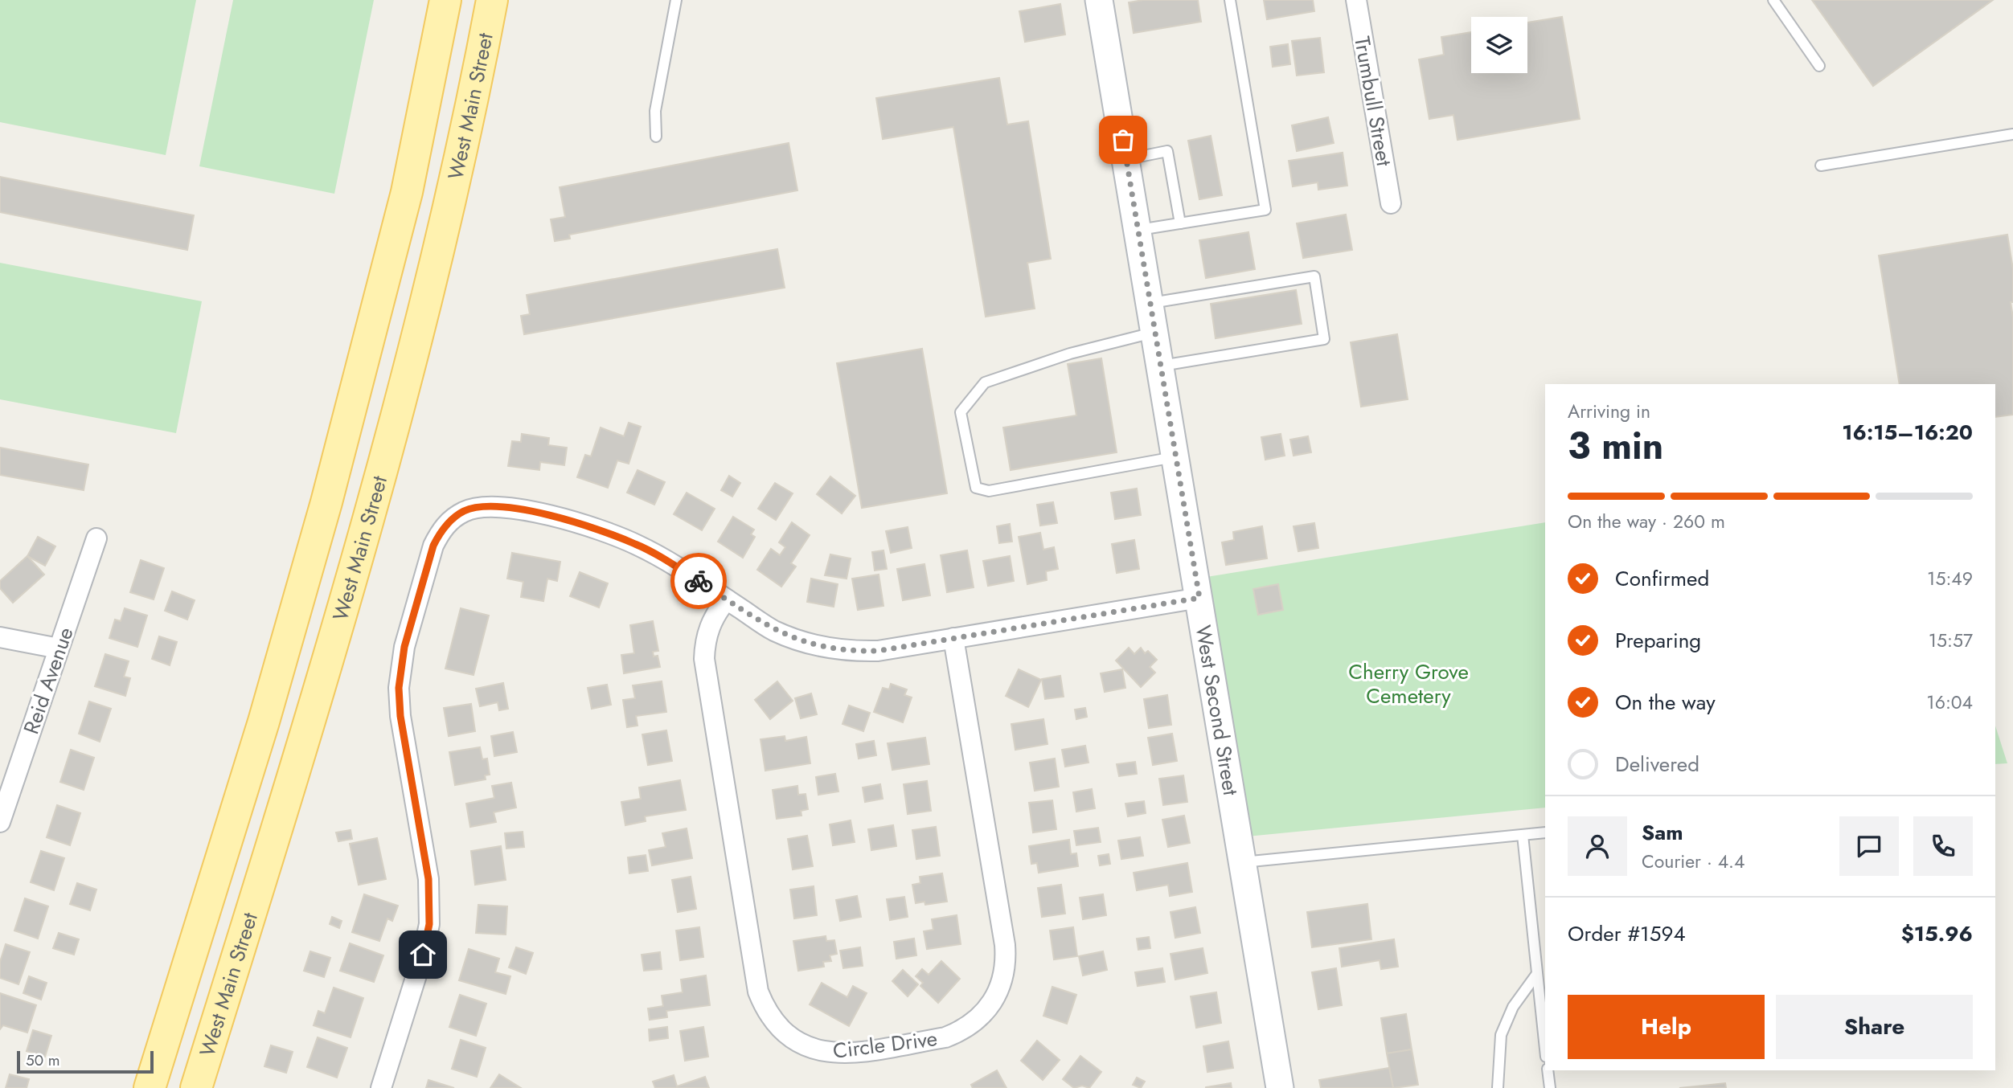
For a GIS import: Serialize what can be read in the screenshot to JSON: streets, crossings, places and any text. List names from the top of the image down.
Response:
{
  "streets": {
    "main road": ["West Main Street", "West Second Street"],
    "street": ["Trumbull Street", "Reid Avenue", "Circle Drive"]
  },
  "parks": ["Cherry Grove Cemetery"],
  "scale_bar": "50 m",
  "page": {
    "heading": ["3 min", "Arriving in", "16:15–16:20"],
    "panel": [
      "Sam",
      "Courier · 4.4",
      "Order #1594",
      "$15.96"
    ],
    "bar": "On the way · 260 m",
    "list": [
      ["Confirmed", "15:49"],
      ["Preparing", "15:57"],
      ["On the way", "16:04"],
      "Delivered"
    ],
    "buttons": ["Help", "Share"],
    "scale": "50 m"
  }
}
